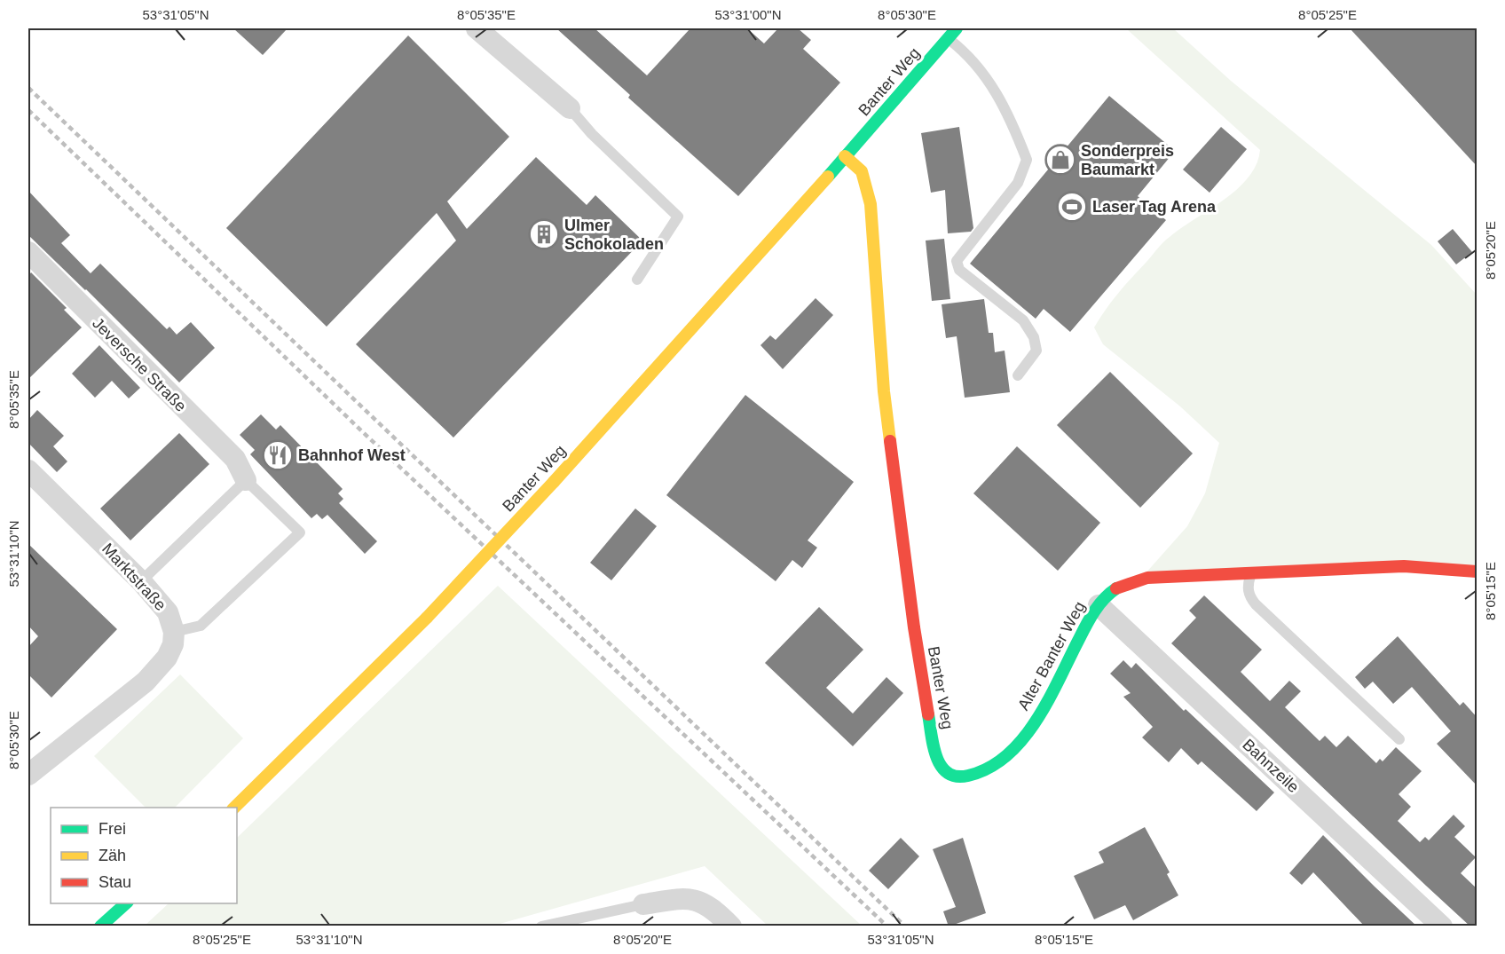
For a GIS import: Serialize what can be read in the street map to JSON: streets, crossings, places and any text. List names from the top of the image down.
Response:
{
  "streets": {
    "street": [
      "Banter Weg",
      "Jeversche Straße",
      "Marktstraße",
      "Alter Banter Weg",
      "Bahnzeile"
    ]
  },
  "crossings": [
    ["Banter Weg", "Alter Banter Weg"],
    ["Alter Banter Weg", "Bahnzeile"]
  ],
  "places": {
    "shop": ["Sonderpreis Baumarkt"],
    "sports": ["Laser Tag Arena"],
    "building": ["Ulmer Schokoladen"],
    "restaurant": ["Bahnhof West"]
  },
  "legend": ["Frei", "Zäh", "Stau"],
  "coordinates": [
    "53°31'05\"N",
    "8°05'35\"E",
    "53°31'00\"N",
    "8°05'30\"E",
    "8°05'25\"E",
    "8°05'20\"E",
    "53°31'10\"N",
    "8°05'15\"E"
  ]
}
